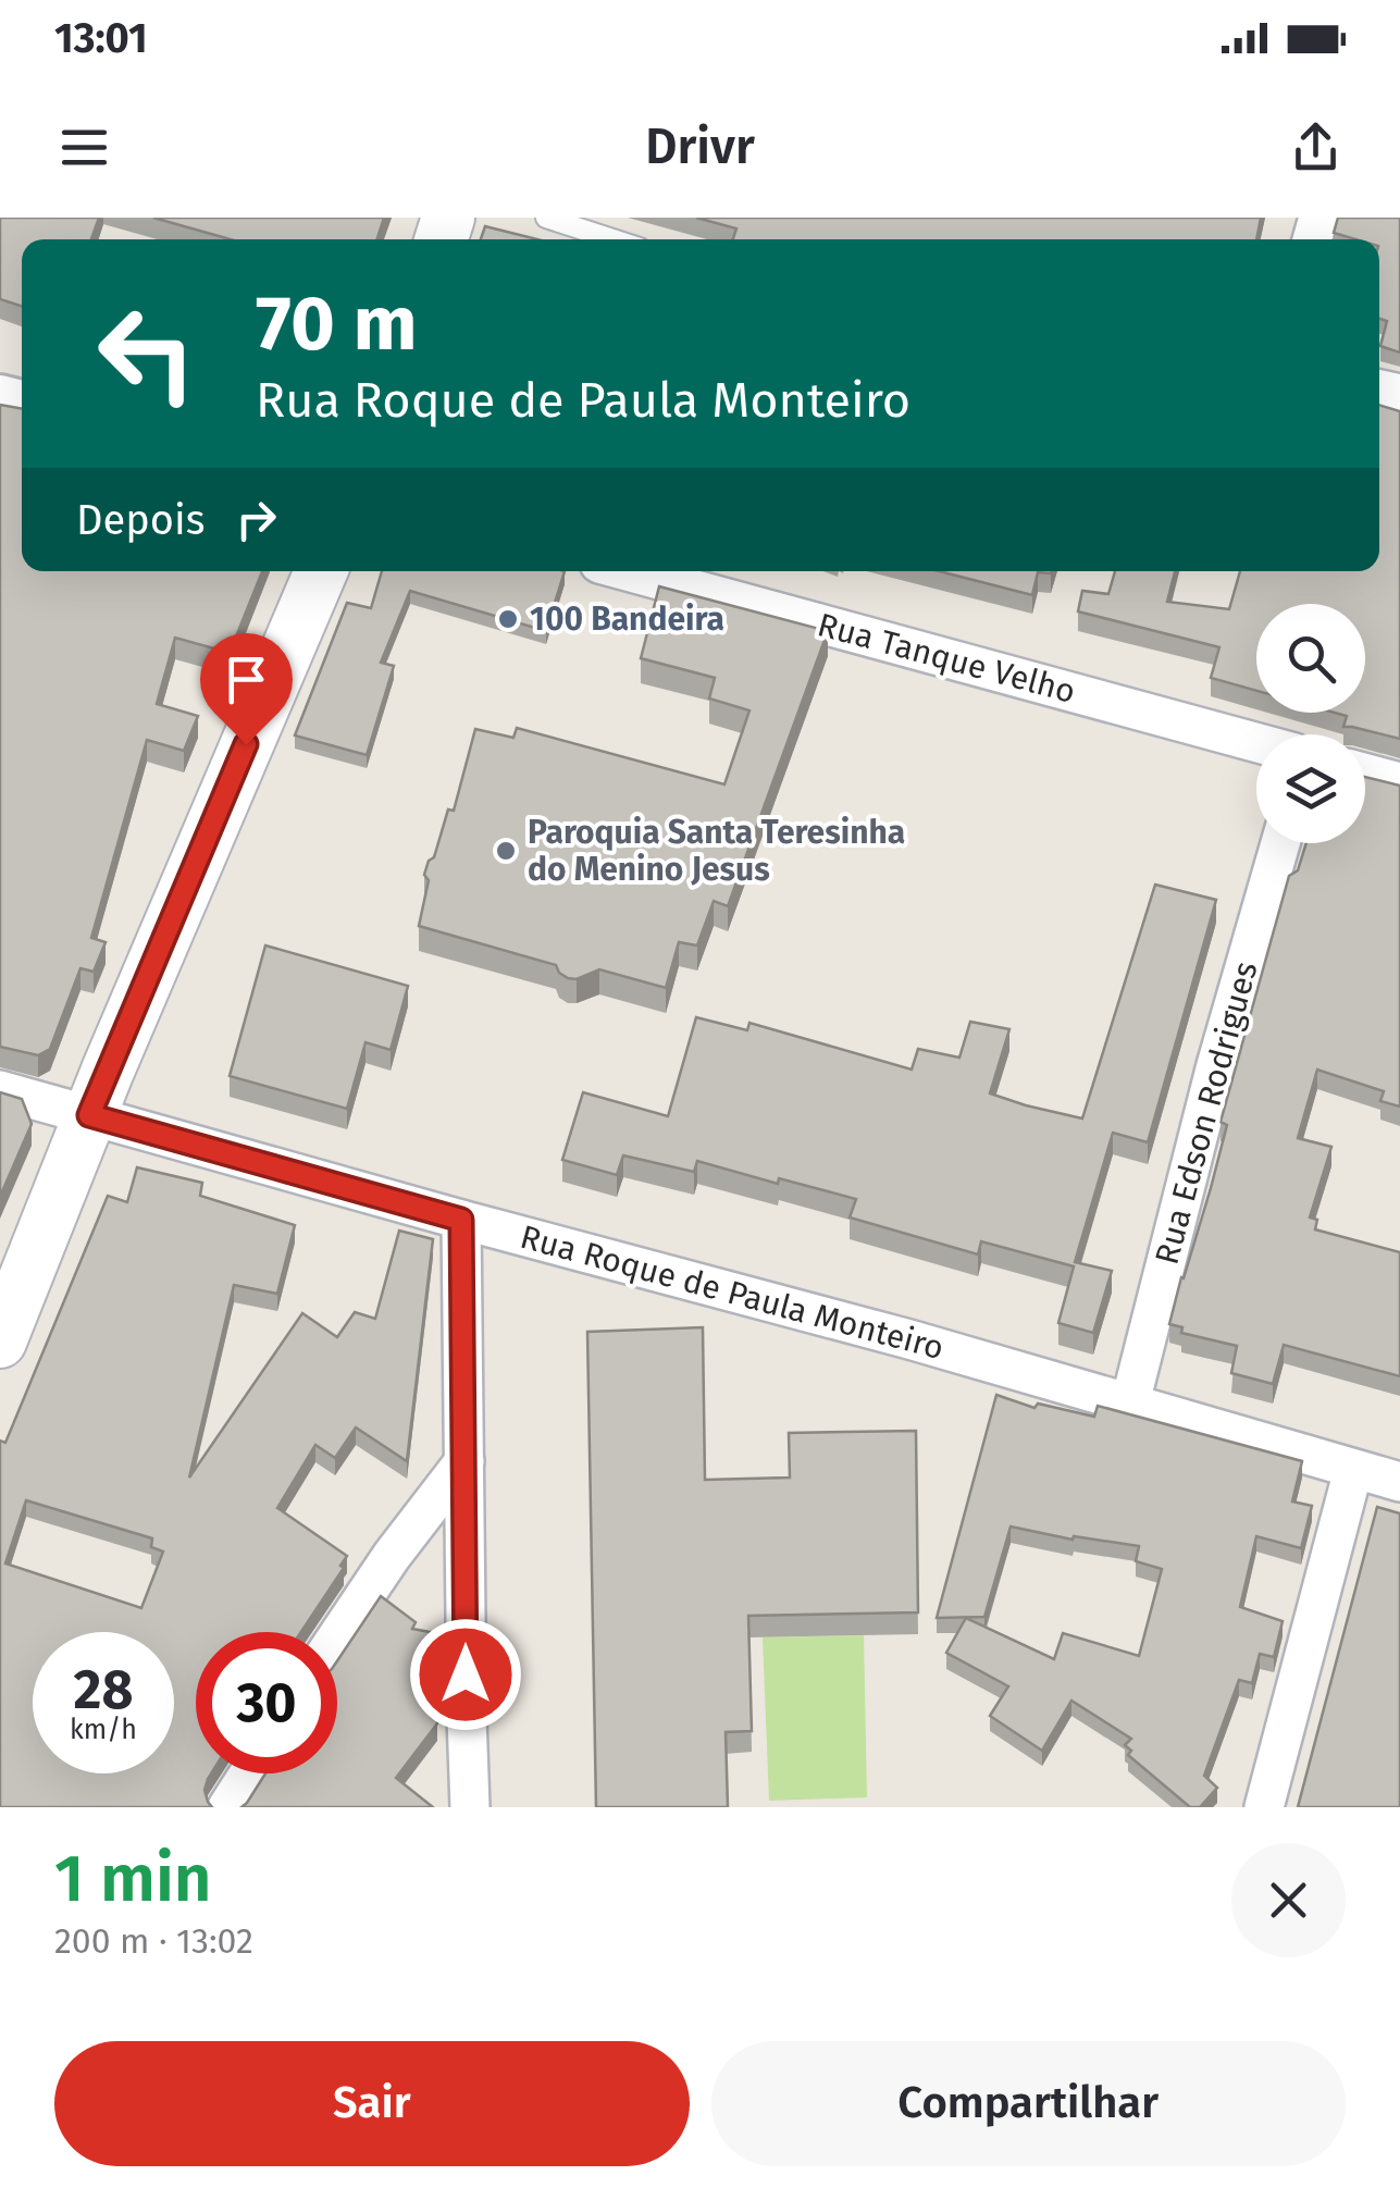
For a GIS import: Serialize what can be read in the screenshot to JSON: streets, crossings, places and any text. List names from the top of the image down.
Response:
{
  "streets": {
    "street": ["Rua Tanque Velho", "Rua Edson Rodrigues", "Rua Roque de Paula Monteiro"]
  },
  "crossings": [
    ["Rua Edson Rodrigues", "Rua Roque de Paula Monteiro"]
  ],
  "places": ["100 Bandeira", "Paroquia Santa Teresinha do Menino Jesus"],
  "page": {
    "status": "13:01",
    "header": "Drivr",
    "turn": ["70 m", "Rua Roque de Paula Monteiro"],
    "then": "Depois",
    "speed": "28 km/h",
    "limit": "30",
    "heading": ["1 min", "200 m · 13:02"],
    "buttons": ["Sair", "Compartilhar"]
  }
}
